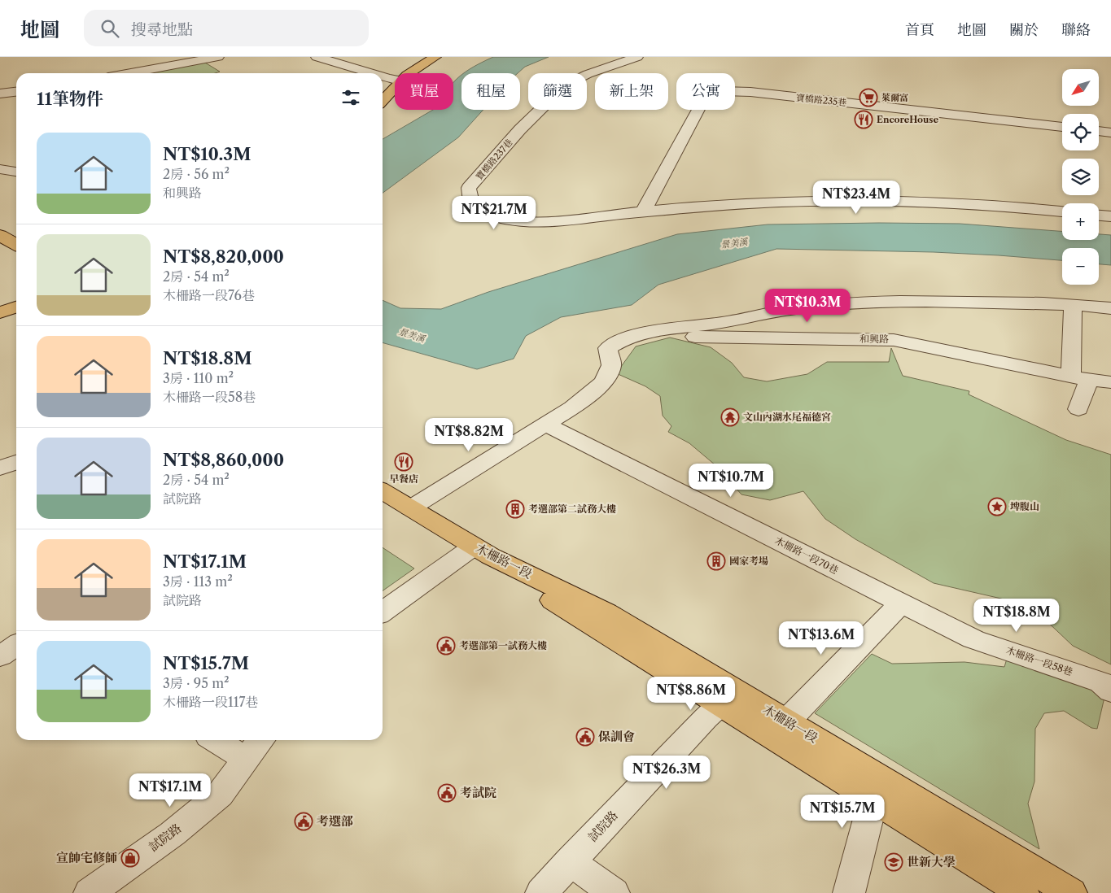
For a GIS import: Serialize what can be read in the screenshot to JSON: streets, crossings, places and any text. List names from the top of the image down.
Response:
{
  "streets": {
    "main road": ["木柵路一段"],
    "street": [
      "寶橋路235巷",
      "寶橋路237巷",
      "和興路",
      "木柵路一段70巷",
      "木柵路一段58巷",
      "試院路"
    ]
  },
  "crossings": [
    ["寶橋路235巷", "寶橋路237巷"],
    ["和興路", "木柵路一段70巷"],
    ["木柵路一段70巷", "木柵路一段58巷"],
    ["木柵路一段", "試院路"]
  ],
  "water": ["景美溪"],
  "places": {
    "supermarket": ["萊爾富"],
    "restaurant": ["EncoreHouse", "早餐店"],
    "temple": ["文山內湖水尾福德宮"],
    "place": ["埤腹山"],
    "building": ["考選部第二試務大樓", "國家考場"],
    "public building": [
      "考選部第一試務大樓",
      "保訓會",
      "考試院",
      "考選部"
    ],
    "shop": ["宣帥宅修師"],
    "school or university": ["世新大學"]
  },
  "north": "bottom left",
  "page": {
    "header": "地圖",
    "search": "搜尋地點",
    "nav": [
      "首頁",
      "地圖",
      "關於",
      "聯絡"
    ],
    "map_buttons": ["+", "−"],
    "chip": [
      "買屋",
      "租屋",
      "篩選",
      "新上架",
      "公寓"
    ],
    "heading": "11筆物件",
    "list": [
      {
        "name": "NT$10.3M",
        "note": "2房 · 56 m² · 和興路"
      },
      {
        "name": "NT$8,820,000",
        "note": "2房 · 54 m² · 木柵路一段76巷"
      },
      {
        "name": "NT$18.8M",
        "note": "3房 · 110 m² · 木柵路一段58巷"
      },
      {
        "name": "NT$8,860,000",
        "note": "2房 · 54 m² · 試院路"
      },
      {
        "name": "NT$17.1M",
        "note": "3房 · 113 m² · 試院路"
      },
      {
        "name": "NT$15.7M",
        "note": "3房 · 95 m² · 木柵路一段117巷"
      }
    ],
    "price": [
      "NT$23.4M",
      "NT$21.7M",
      "NT$10.3M",
      "NT$8.82M",
      "NT$10.7M",
      "NT$18.8M",
      "NT$13.6M",
      "NT$8.86M",
      "NT$26.3M",
      "NT$17.1M",
      "NT$15.7M"
    ]
  }
}
